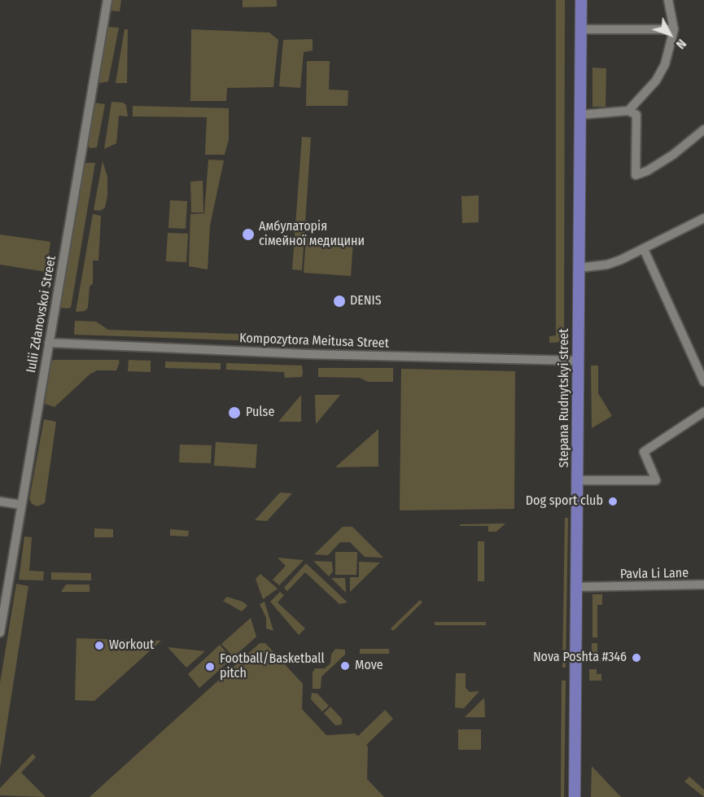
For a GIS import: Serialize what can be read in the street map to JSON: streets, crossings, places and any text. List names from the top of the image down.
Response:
{
  "streets": {
    "main road": ["Stepana Rudnytskyi street"],
    "street": ["Iulii Zdanovskoi Street", "Kompozytora Meitusa Street", "Pavla Li Lane"]
  },
  "crossings": [
    ["Iulii Zdanovskoi Street", "Kompozytora Meitusa Street"],
    ["Kompozytora Meitusa Street", "Stepana Rudnytskyi street"],
    ["Stepana Rudnytskyi street", "Pavla Li Lane"]
  ],
  "places": [
    "Амбулаторія сімейної медицини",
    "DENIS",
    "Pulse",
    "Dog sport club",
    "Workout",
    "Nova Poshta #346",
    "Move",
    "Football/Basketball pitch"
  ],
  "north": "bottom right"
}
